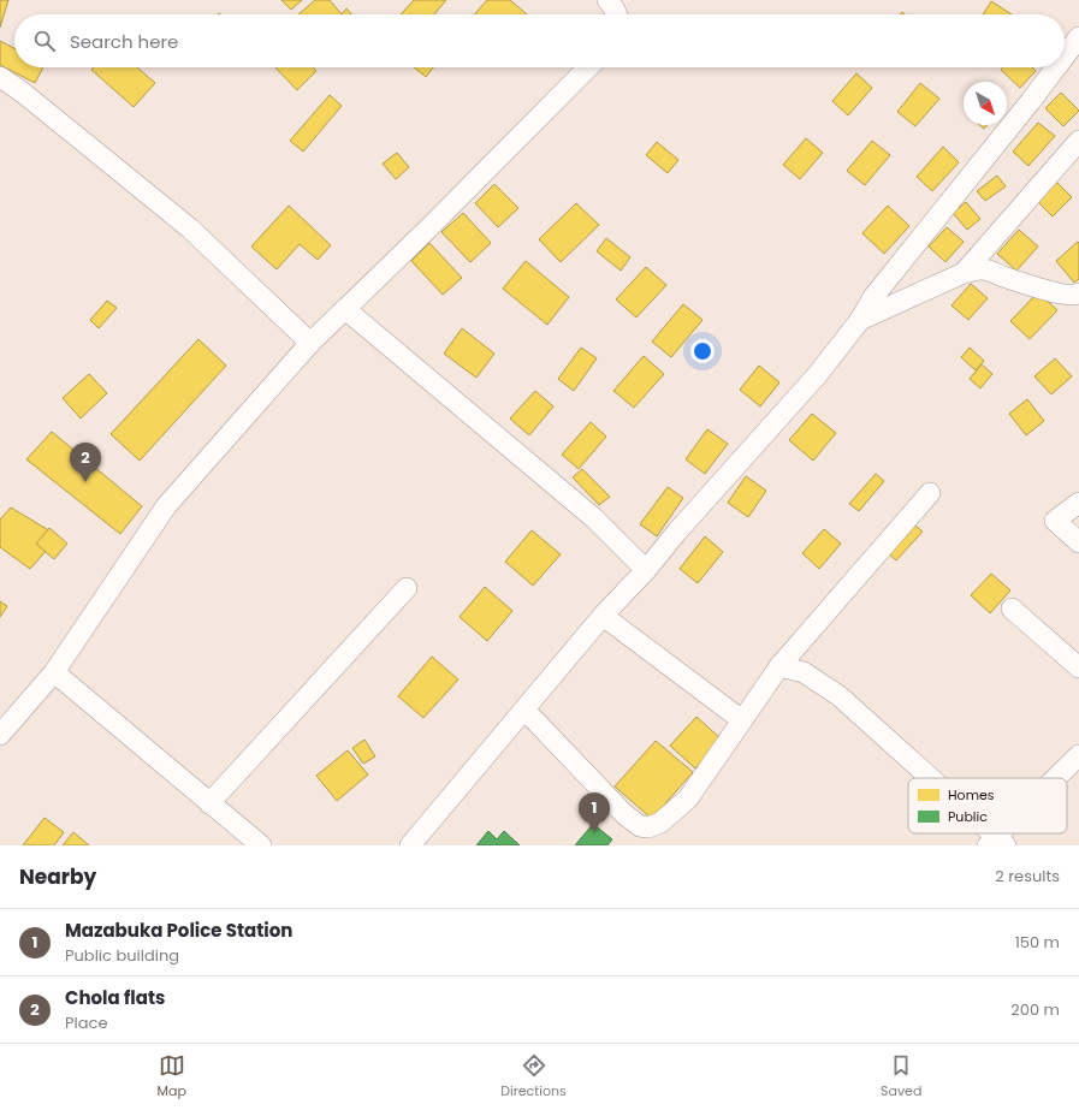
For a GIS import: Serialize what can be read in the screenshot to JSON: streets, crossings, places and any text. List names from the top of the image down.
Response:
{
  "legend": ["Homes", "Public"],
  "north": "bottom right",
  "page": {
    "search": "Search here",
    "pins": ["2", "1"],
    "heading": ["Nearby", "2 results"],
    "list": [
      {
        "mark": "1",
        "name": "Mazabuka Police Station",
        "note": "Public building",
        "value": "150 m"
      },
      {
        "mark": "2",
        "name": "Chola flats",
        "note": "Place",
        "value": "200 m"
      }
    ],
    "nav": ["Map", "Directions", "Saved"]
  }
}
